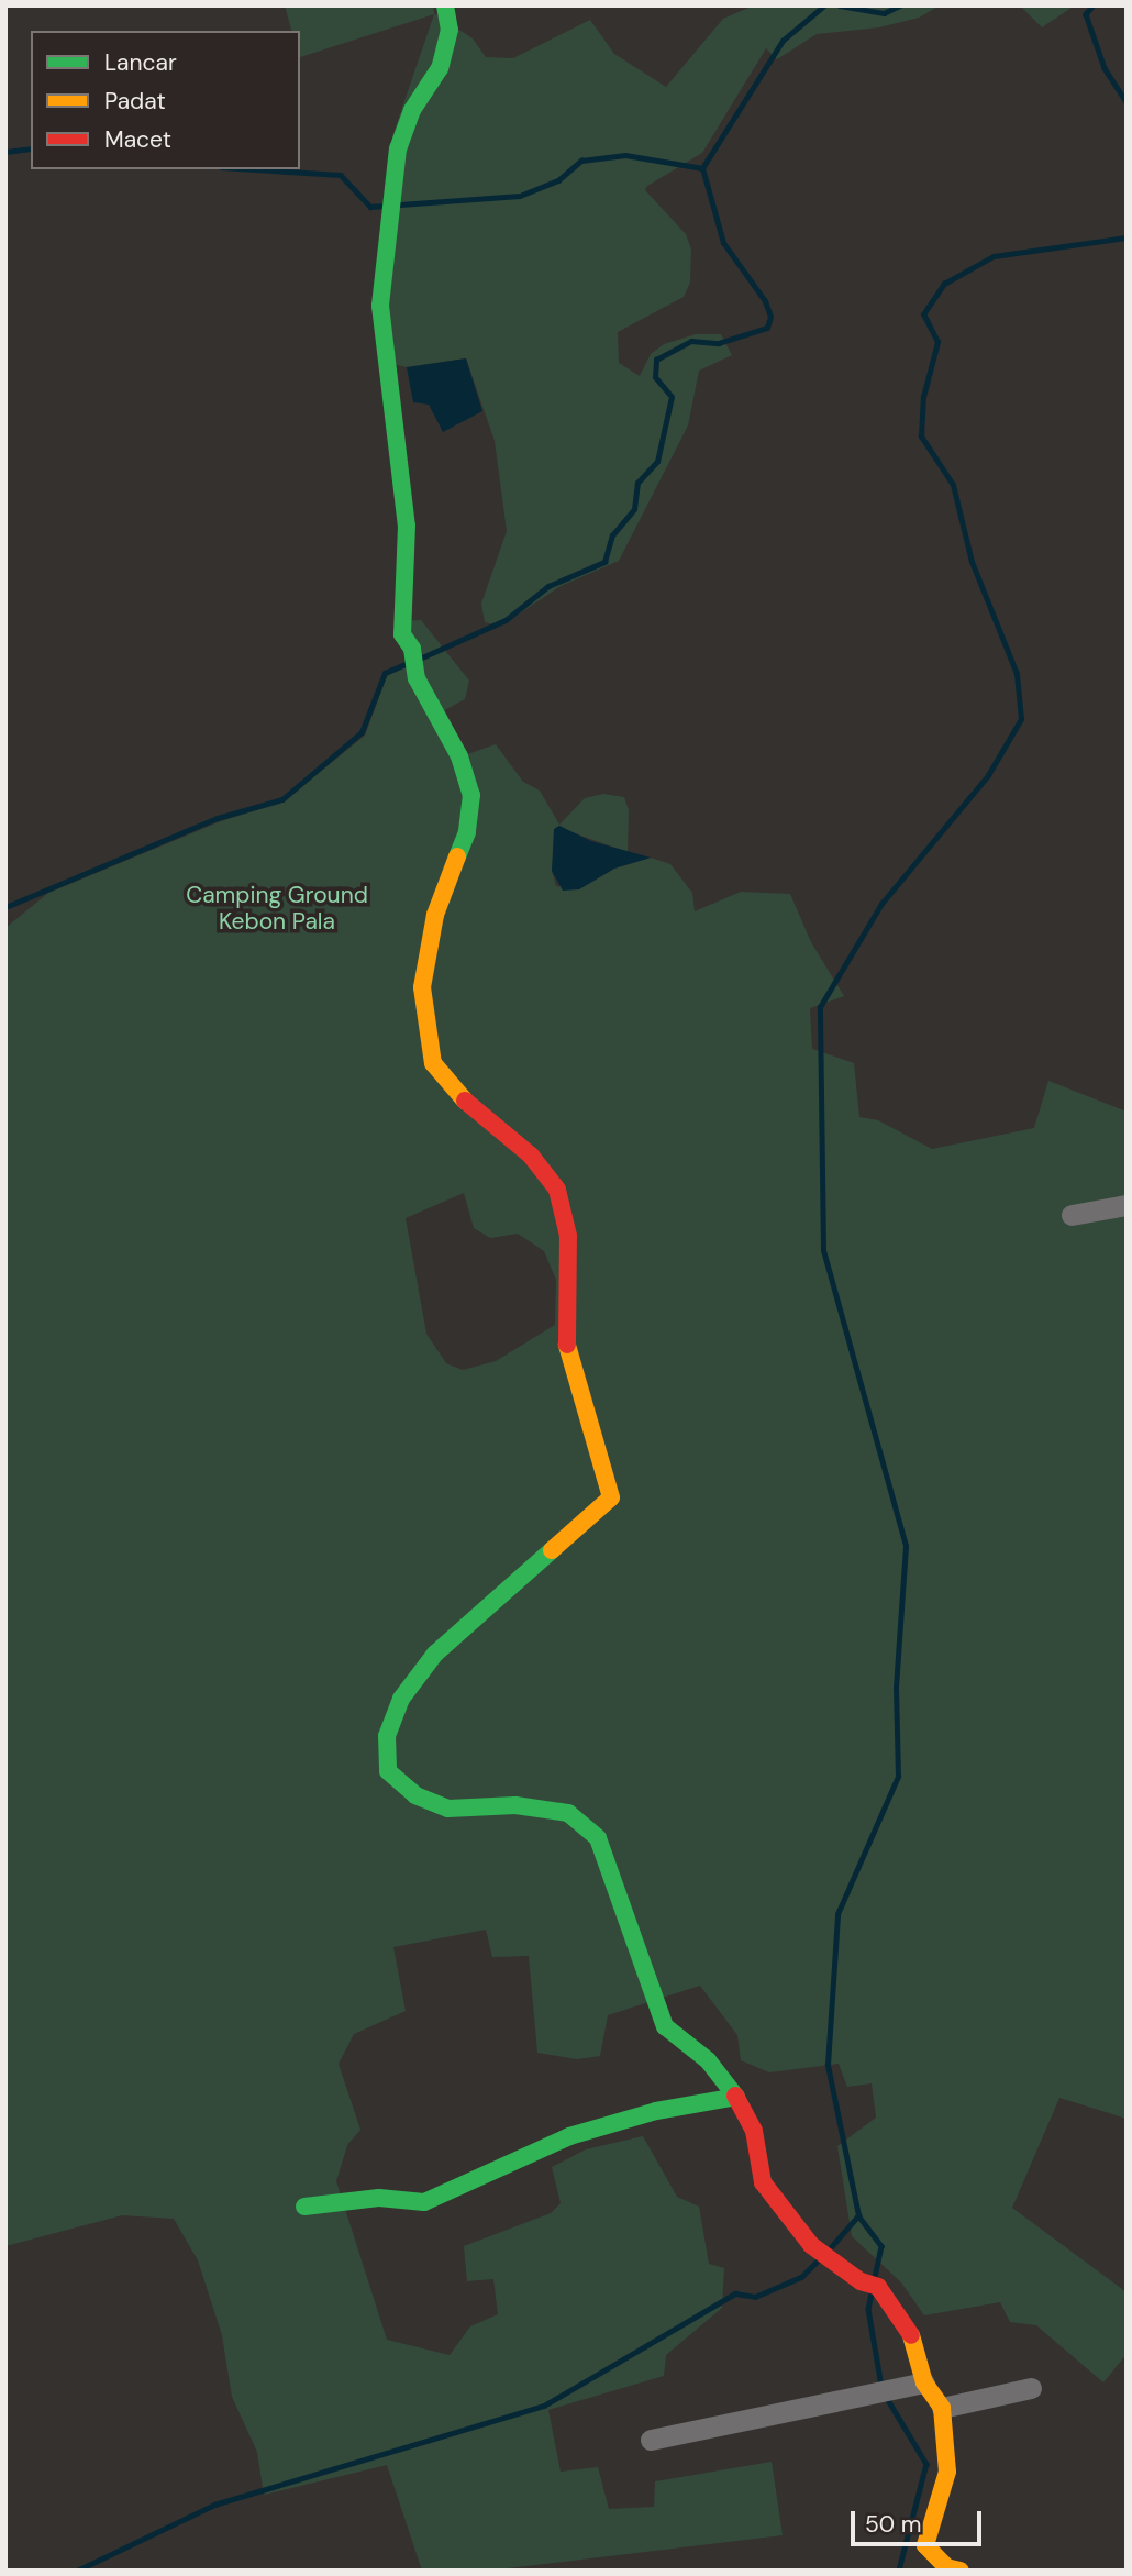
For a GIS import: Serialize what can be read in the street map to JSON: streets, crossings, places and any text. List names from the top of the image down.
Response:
{
  "parks": ["Camping Ground Kebon Pala"],
  "legend": ["Lancar", "Padat", "Macet"],
  "scale_bar": "50 m"
}
